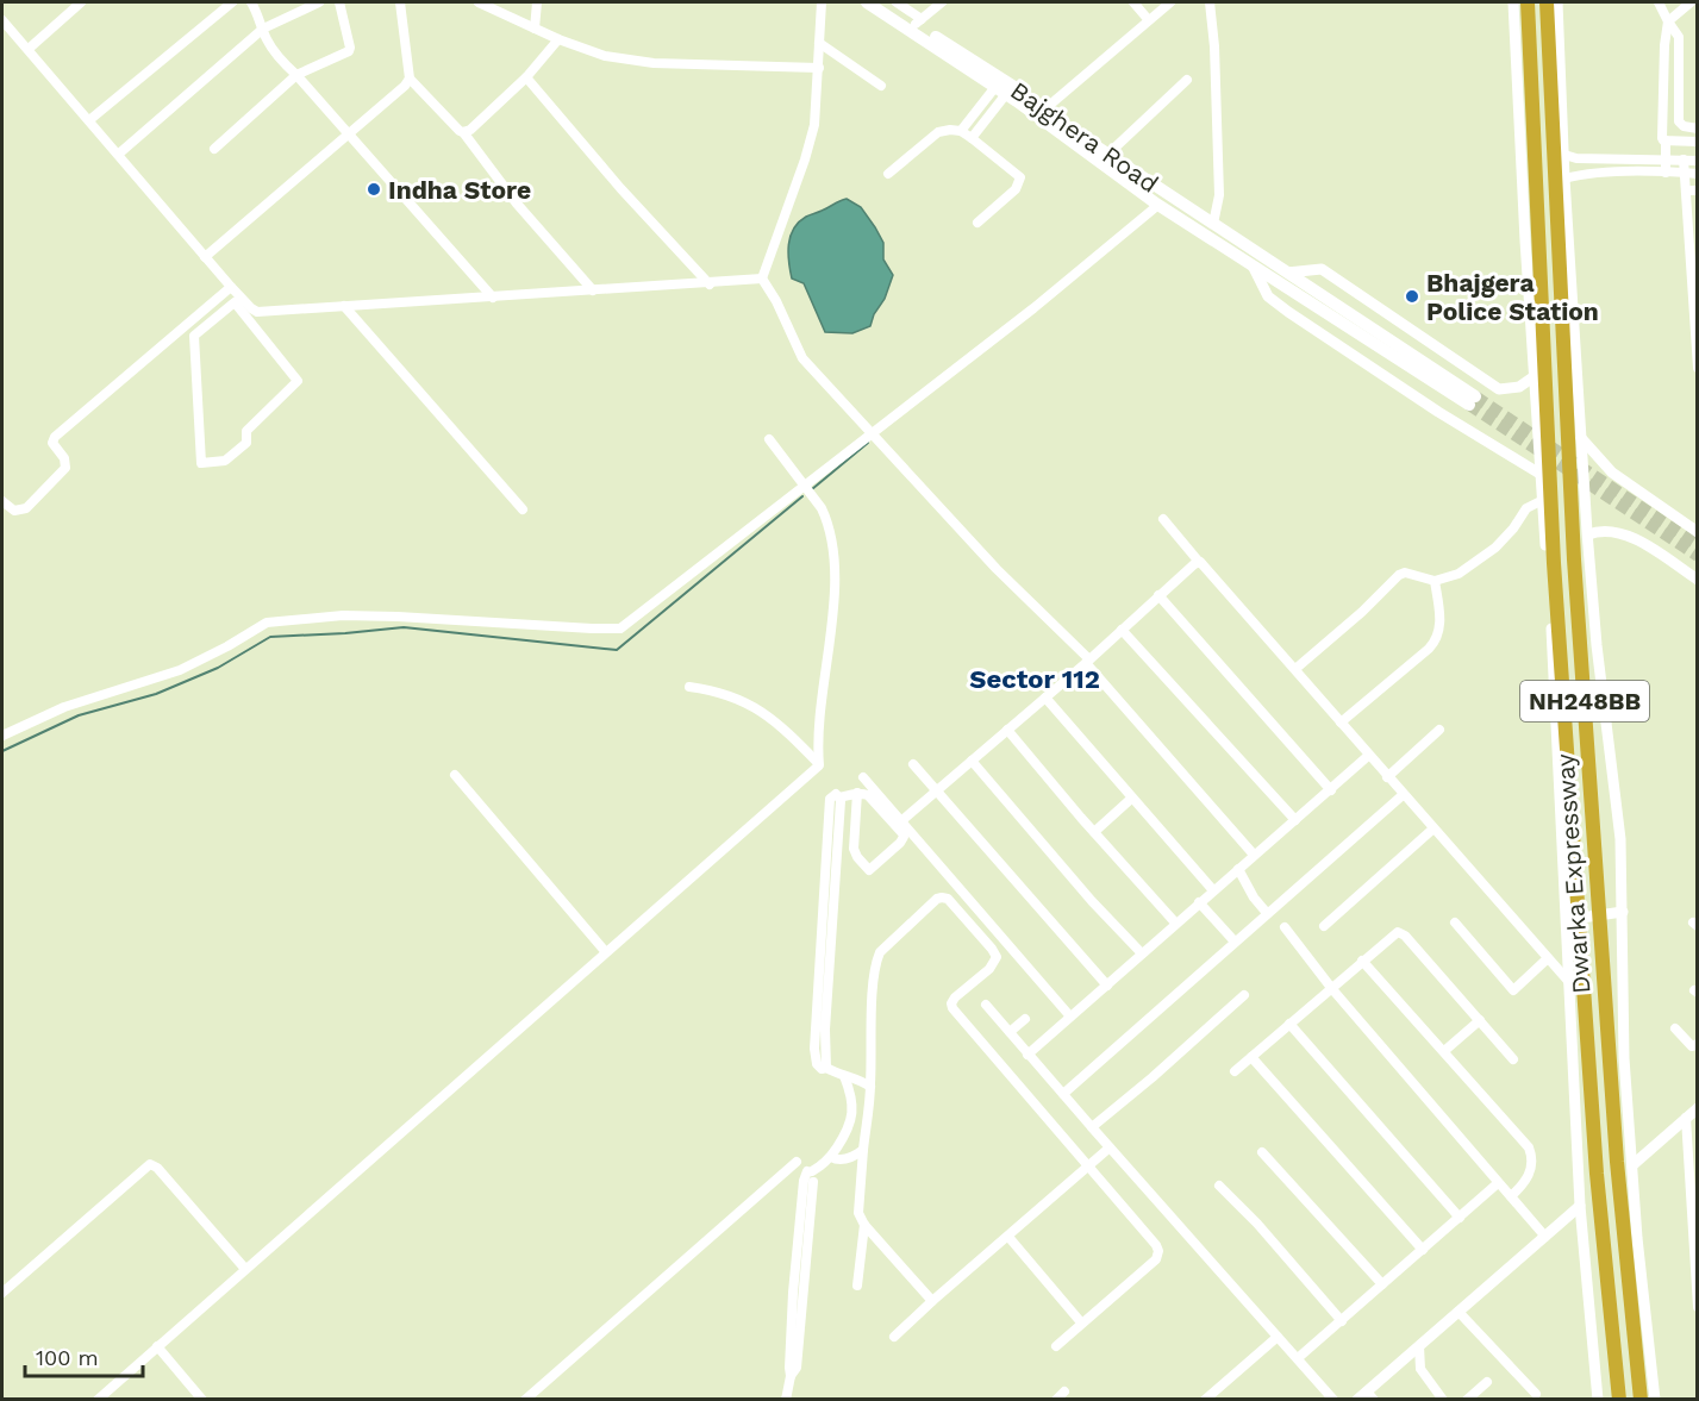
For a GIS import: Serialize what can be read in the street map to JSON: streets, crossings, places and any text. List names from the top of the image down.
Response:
{
  "streets": {
    "highway": ["NH248BB", "Dwarka Expressway"],
    "main road": ["Bajghera Road"]
  },
  "districts": ["Sector 112"],
  "places": ["Indha Store", "Bhajgera Police Station"],
  "scale_bar": "100 m"
}
